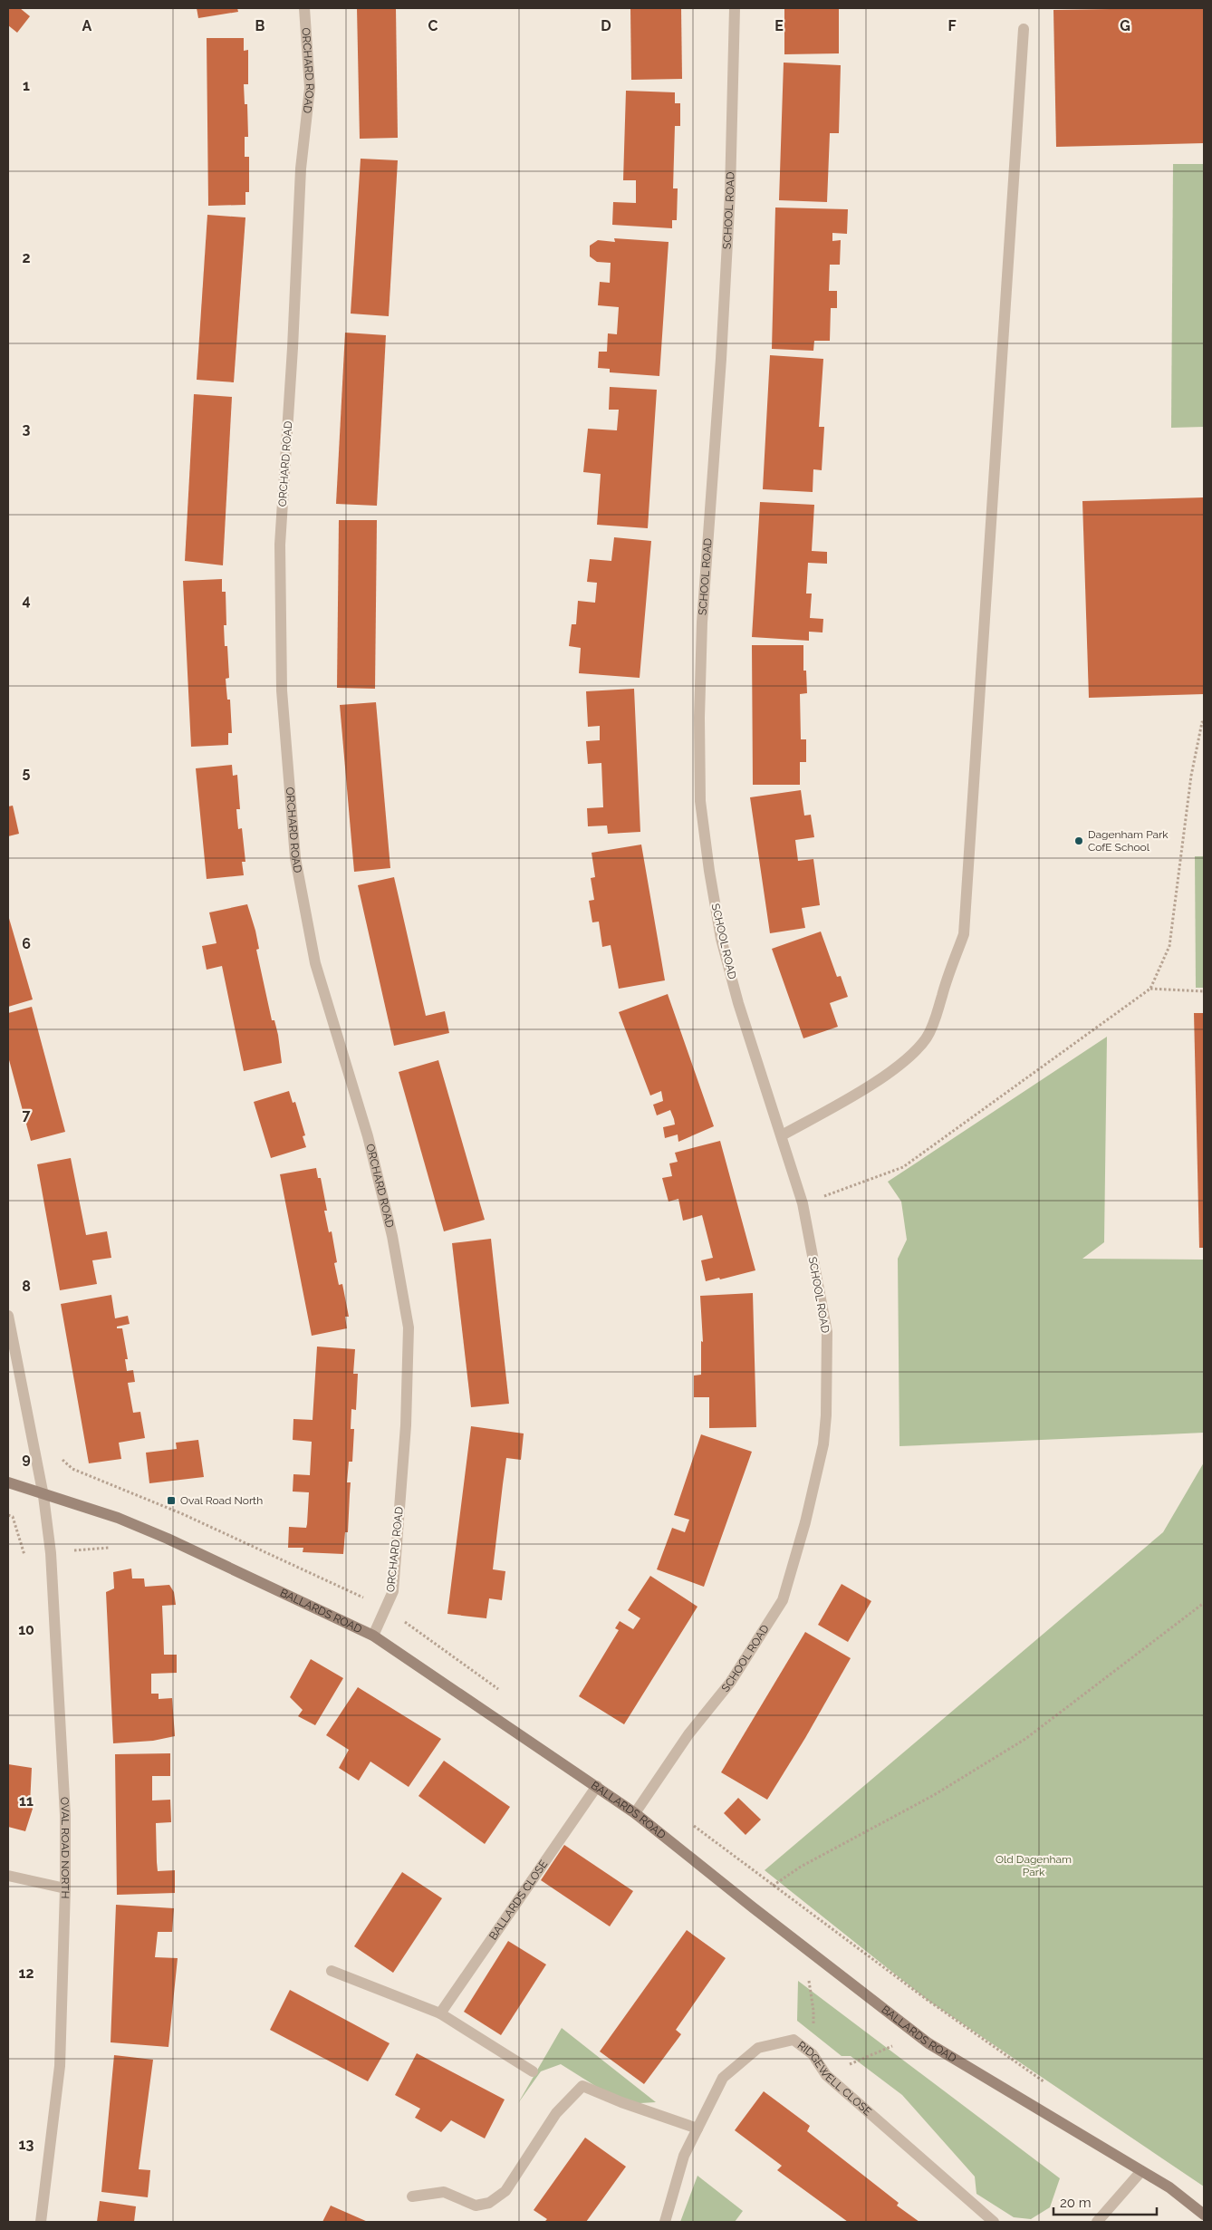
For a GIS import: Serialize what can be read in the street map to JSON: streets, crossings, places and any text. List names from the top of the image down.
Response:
{
  "streets": {
    "main road": ["BALLARDS ROAD"],
    "street": [
      "ORCHARD ROAD",
      "SCHOOL ROAD",
      "OVAL ROAD NORTH",
      "BALLARDS CLOSE",
      "RIDGEWELL CLOSE"
    ]
  },
  "crossings": [
    ["ORCHARD ROAD", "BALLARDS ROAD"],
    ["SCHOOL ROAD", "BALLARDS ROAD"],
    ["BALLARDS ROAD", "OVAL ROAD NORTH"],
    ["BALLARDS ROAD", "BALLARDS CLOSE"]
  ],
  "parks": ["Old Dagenham Park"],
  "places": {
    "other": ["Dagenham Park CofE School"],
    "transit": ["Oval Road North"]
  },
  "scale_bar": "20 m",
  "grid": {
    "columns": [
      "A",
      "B",
      "C",
      "D",
      "E",
      "F",
      "G"
    ],
    "rows": [
      "1",
      "2",
      "3",
      "4",
      "5",
      "6",
      "7",
      "8",
      "9",
      "10",
      "11",
      "12",
      "13"
    ]
  }
}
